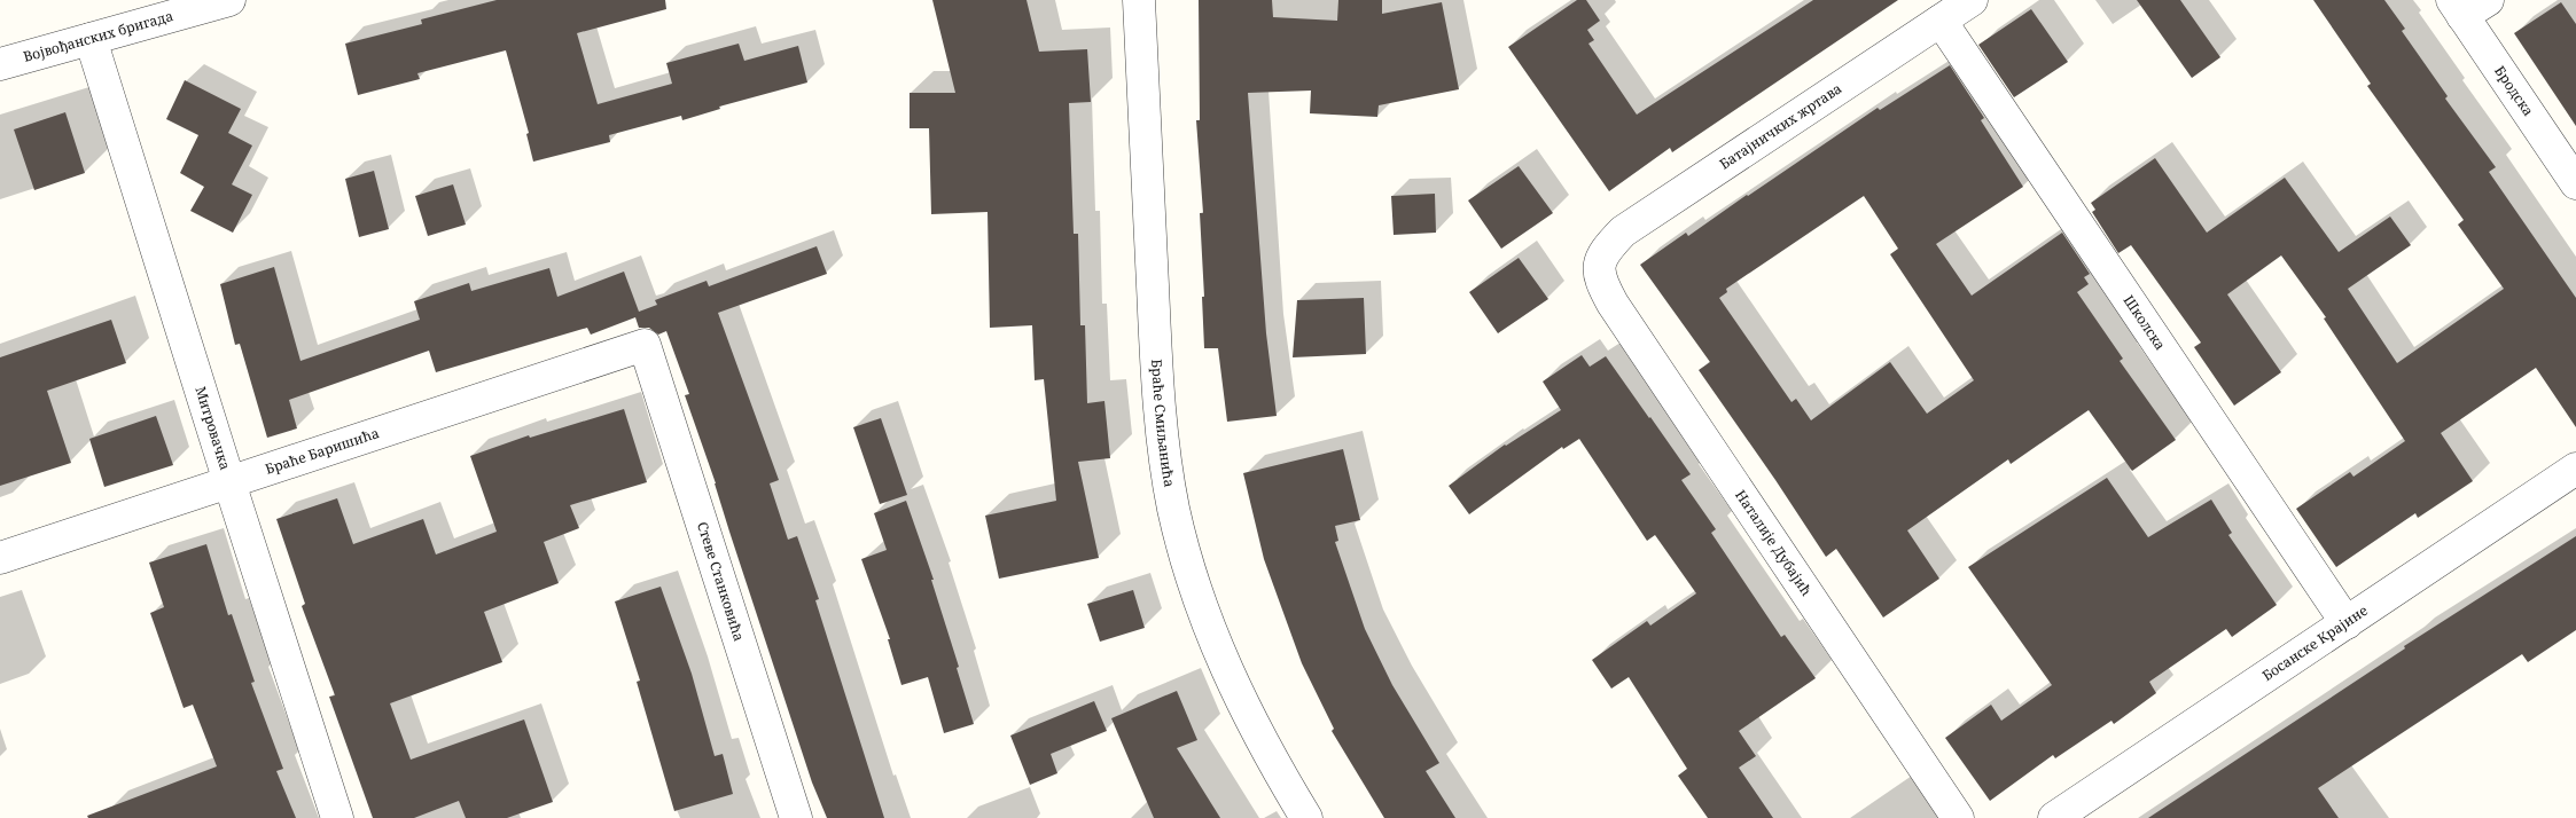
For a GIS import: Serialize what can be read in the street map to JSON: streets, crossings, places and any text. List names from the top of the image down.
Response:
{
  "streets": {
    "street": [
      "Војвођанских бригада",
      "Бродска",
      "Батајничких жртава",
      "Школска",
      "Браће Смиљанића",
      "Митровачка",
      "Браће Баришића",
      "Наталије Дубајић",
      "Стеве Станковића",
      "Босанске Крајине"
    ]
  },
  "crossings": [
    ["Војвођанских бригада", "Митровачка"],
    ["Батајничких жртава", "Школска"],
    ["Батајничких жртава", "Наталије Дубајић"],
    ["Школска", "Босанске Крајине"],
    ["Митровачка", "Браће Баришића"],
    ["Браће Баришића", "Стеве Станковића"]
  ]
}
